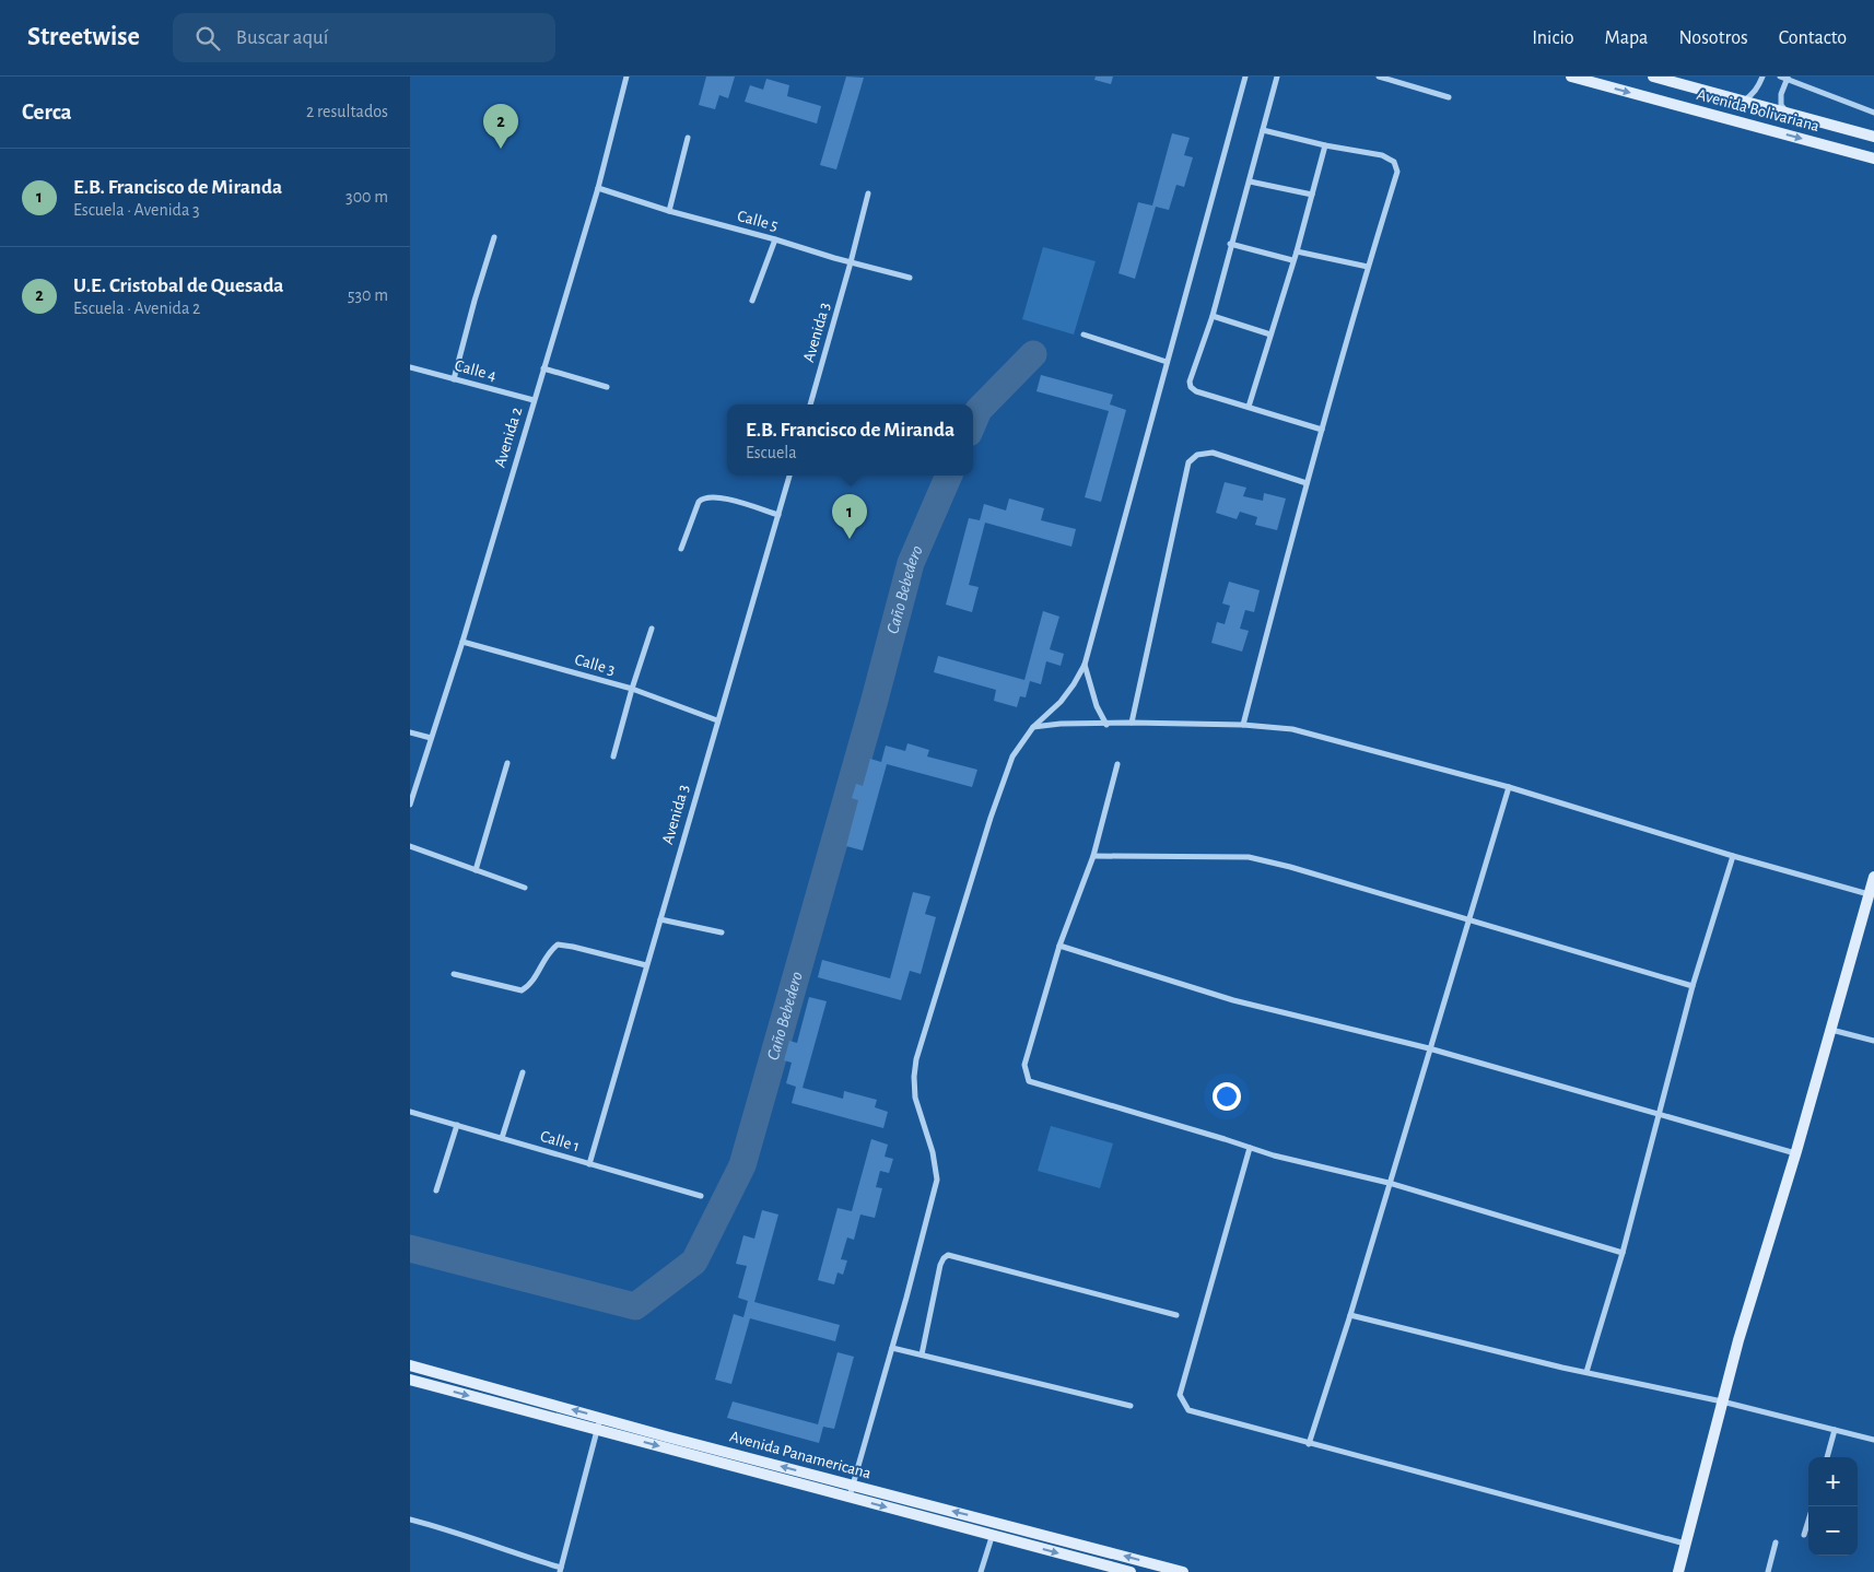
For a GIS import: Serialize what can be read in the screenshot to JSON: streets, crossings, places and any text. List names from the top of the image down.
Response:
{
  "streets": {
    "main road": ["Avenida Bolivariana", "Avenida Panamericana"],
    "street": [
      "Calle 5",
      "Avenida 3",
      "Calle 4",
      "Avenida 2",
      "Calle 3",
      "Calle 1"
    ]
  },
  "crossings": [
    ["Calle 5", "Avenida 3"],
    ["Calle 5", "Avenida 2"],
    ["Avenida 3", "Calle 3"],
    ["Avenida 3", "Calle 1"],
    ["Calle 4", "Avenida 2"],
    ["Avenida 2", "Calle 3"]
  ],
  "water": ["Caño Bebedero"],
  "page": {
    "header": "Streetwise",
    "search": "Buscar aquí",
    "nav": [
      "Inicio",
      "Mapa",
      "Nosotros",
      "Contacto"
    ],
    "heading": ["Cerca", "2 resultados"],
    "pins": ["2", "1"],
    "list": [
      {
        "mark": "1",
        "name": "E.B. Francisco de Miranda",
        "note": "Escuela · Avenida 3",
        "value": "300 m"
      },
      {
        "mark": "2",
        "name": "U.E. Cristobal de Quesada",
        "note": "Escuela · Avenida 2",
        "value": "530 m"
      }
    ],
    "popup": ["E.B. Francisco de Miranda", "Escuela"],
    "map_buttons": ["+", "−"]
  }
}
